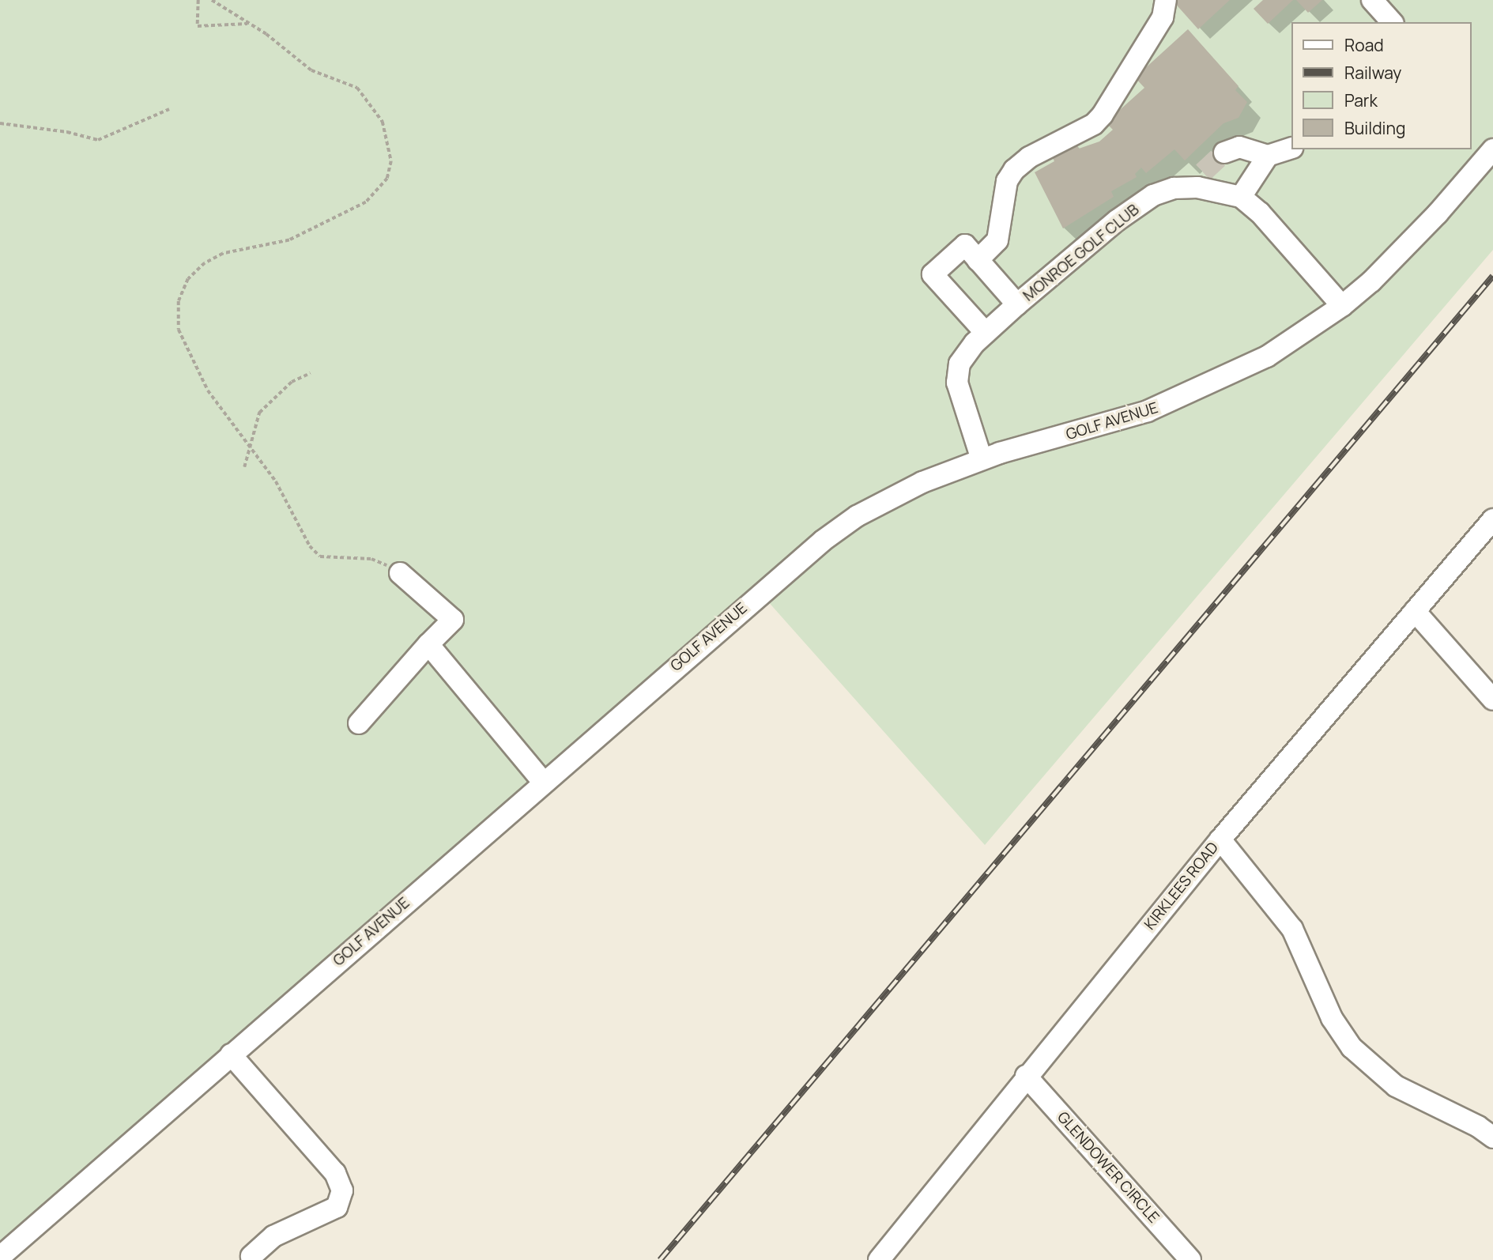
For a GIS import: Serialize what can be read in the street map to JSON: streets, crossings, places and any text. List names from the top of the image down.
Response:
{
  "streets": {
    "street": [
      "MONROE GOLF CLUB",
      "GOLF AVENUE",
      "KIRKLEES ROAD",
      "GLENDOWER CIRCLE"
    ]
  },
  "crossings": [
    ["MONROE GOLF CLUB", "GOLF AVENUE"],
    ["KIRKLEES ROAD", "GLENDOWER CIRCLE"]
  ],
  "legend": [
    "Road",
    "Railway",
    "Park",
    "Building"
  ]
}
